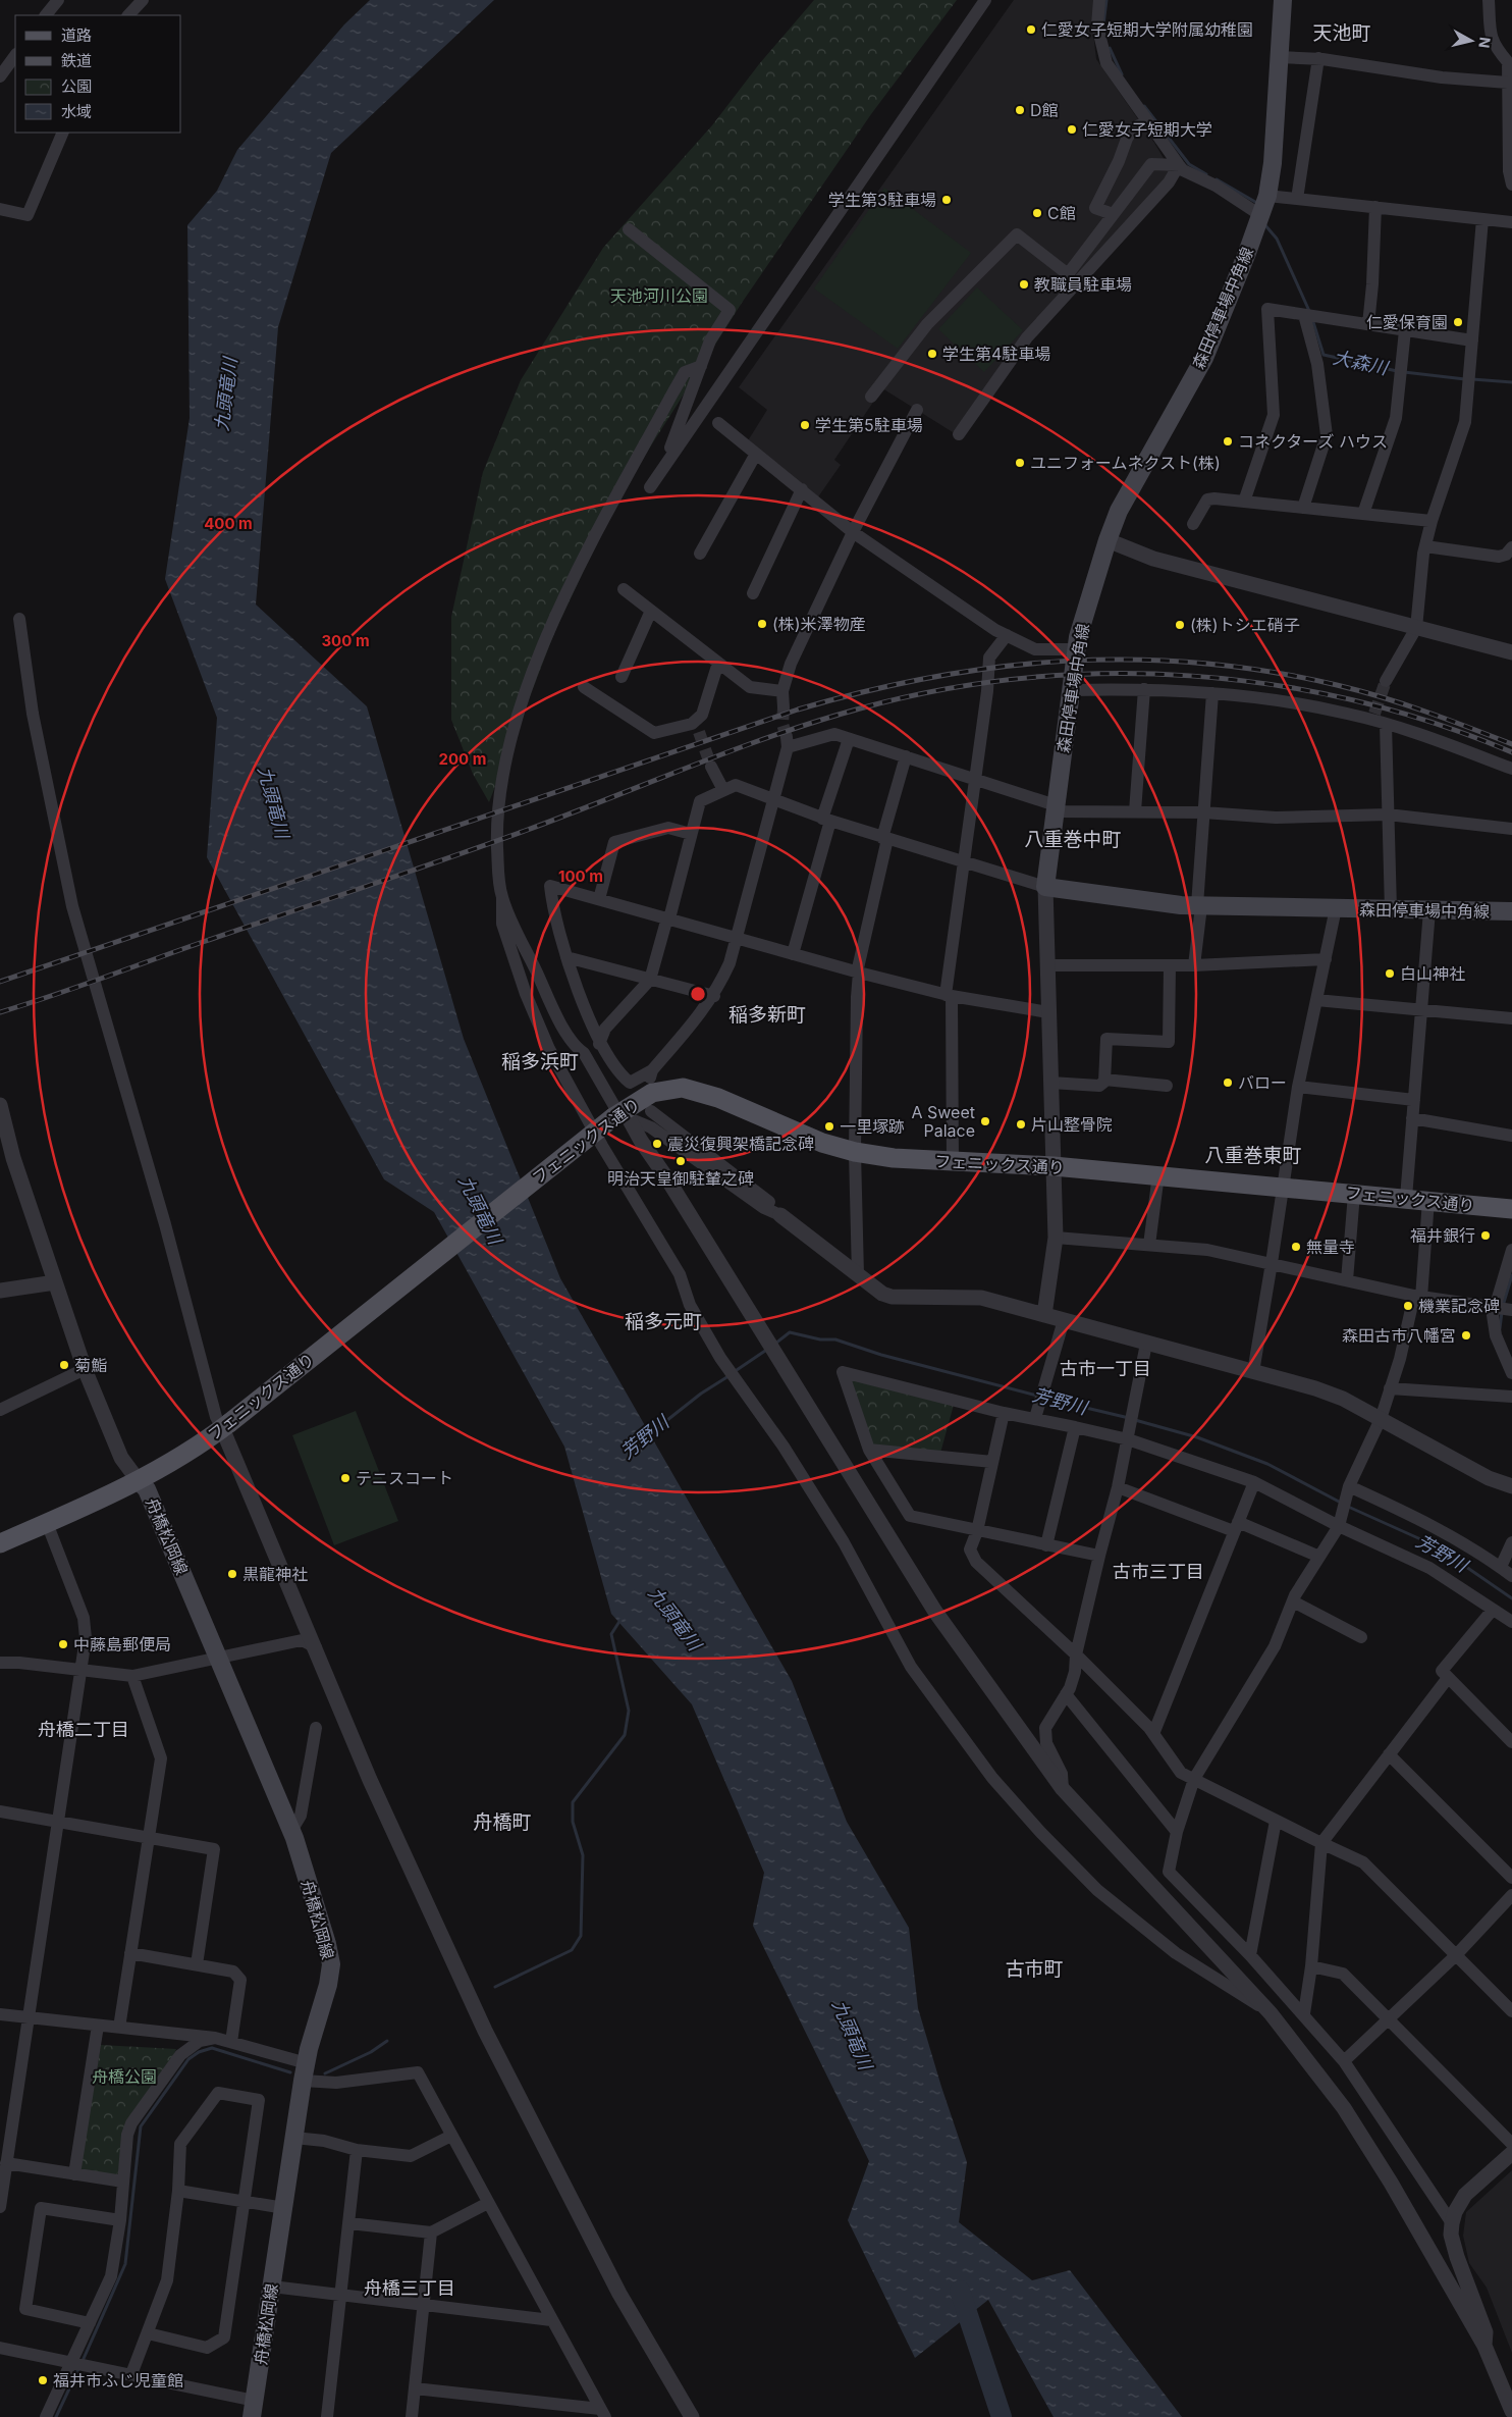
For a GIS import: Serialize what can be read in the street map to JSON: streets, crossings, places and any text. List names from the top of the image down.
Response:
{
  "streets": {
    "main road": ["森田停車場中角線", "フェニックス通り", "舟橋松岡線"]
  },
  "crossings": [
    ["フェニックス通り", "舟橋松岡線"]
  ],
  "districts": [
    "天池町",
    "八重巻中町",
    "稲多新町",
    "稲多浜町",
    "八重巻東町",
    "稲多元町",
    "古市一丁目",
    "古市三丁目",
    "舟橋二丁目",
    "舟橋町",
    "古市町",
    "舟橋三丁目"
  ],
  "water": ["大森川", "九頭竜川", "芳野川"],
  "parks": ["天池河川公園", "舟橋公園"],
  "places": [
    "仁愛女子短期大学附属幼稚園",
    "D館",
    "仁愛女子短期大学",
    "学生第3駐車場",
    "C館",
    "教職員駐車場",
    "仁愛保育園",
    "学生第4駐車場",
    "学生第5駐車場",
    "コネクターズ ハウス",
    "ユニフォームネクスト(株)",
    "(株)米澤物産",
    "(株)トシエ硝子",
    "白山神社",
    "バロー",
    "A Sweet Palace",
    "片山整骨院",
    "一里塚跡",
    "震災復興架橋記念碑",
    "明治天皇御駐輦之碑",
    "福井銀行",
    "無量寺",
    "機業記念碑",
    "森田古市八幡宮",
    "菊鮨",
    "テニスコート",
    "黒龍神社",
    "中藤島郵便局",
    "福井市ふじ児童館"
  ],
  "legend": [
    "道路",
    "鉄道",
    "公園",
    "水域"
  ],
  "north": "right",
  "rings": [
    "400 m",
    "300 m",
    "200 m",
    "100 m"
  ]
}
